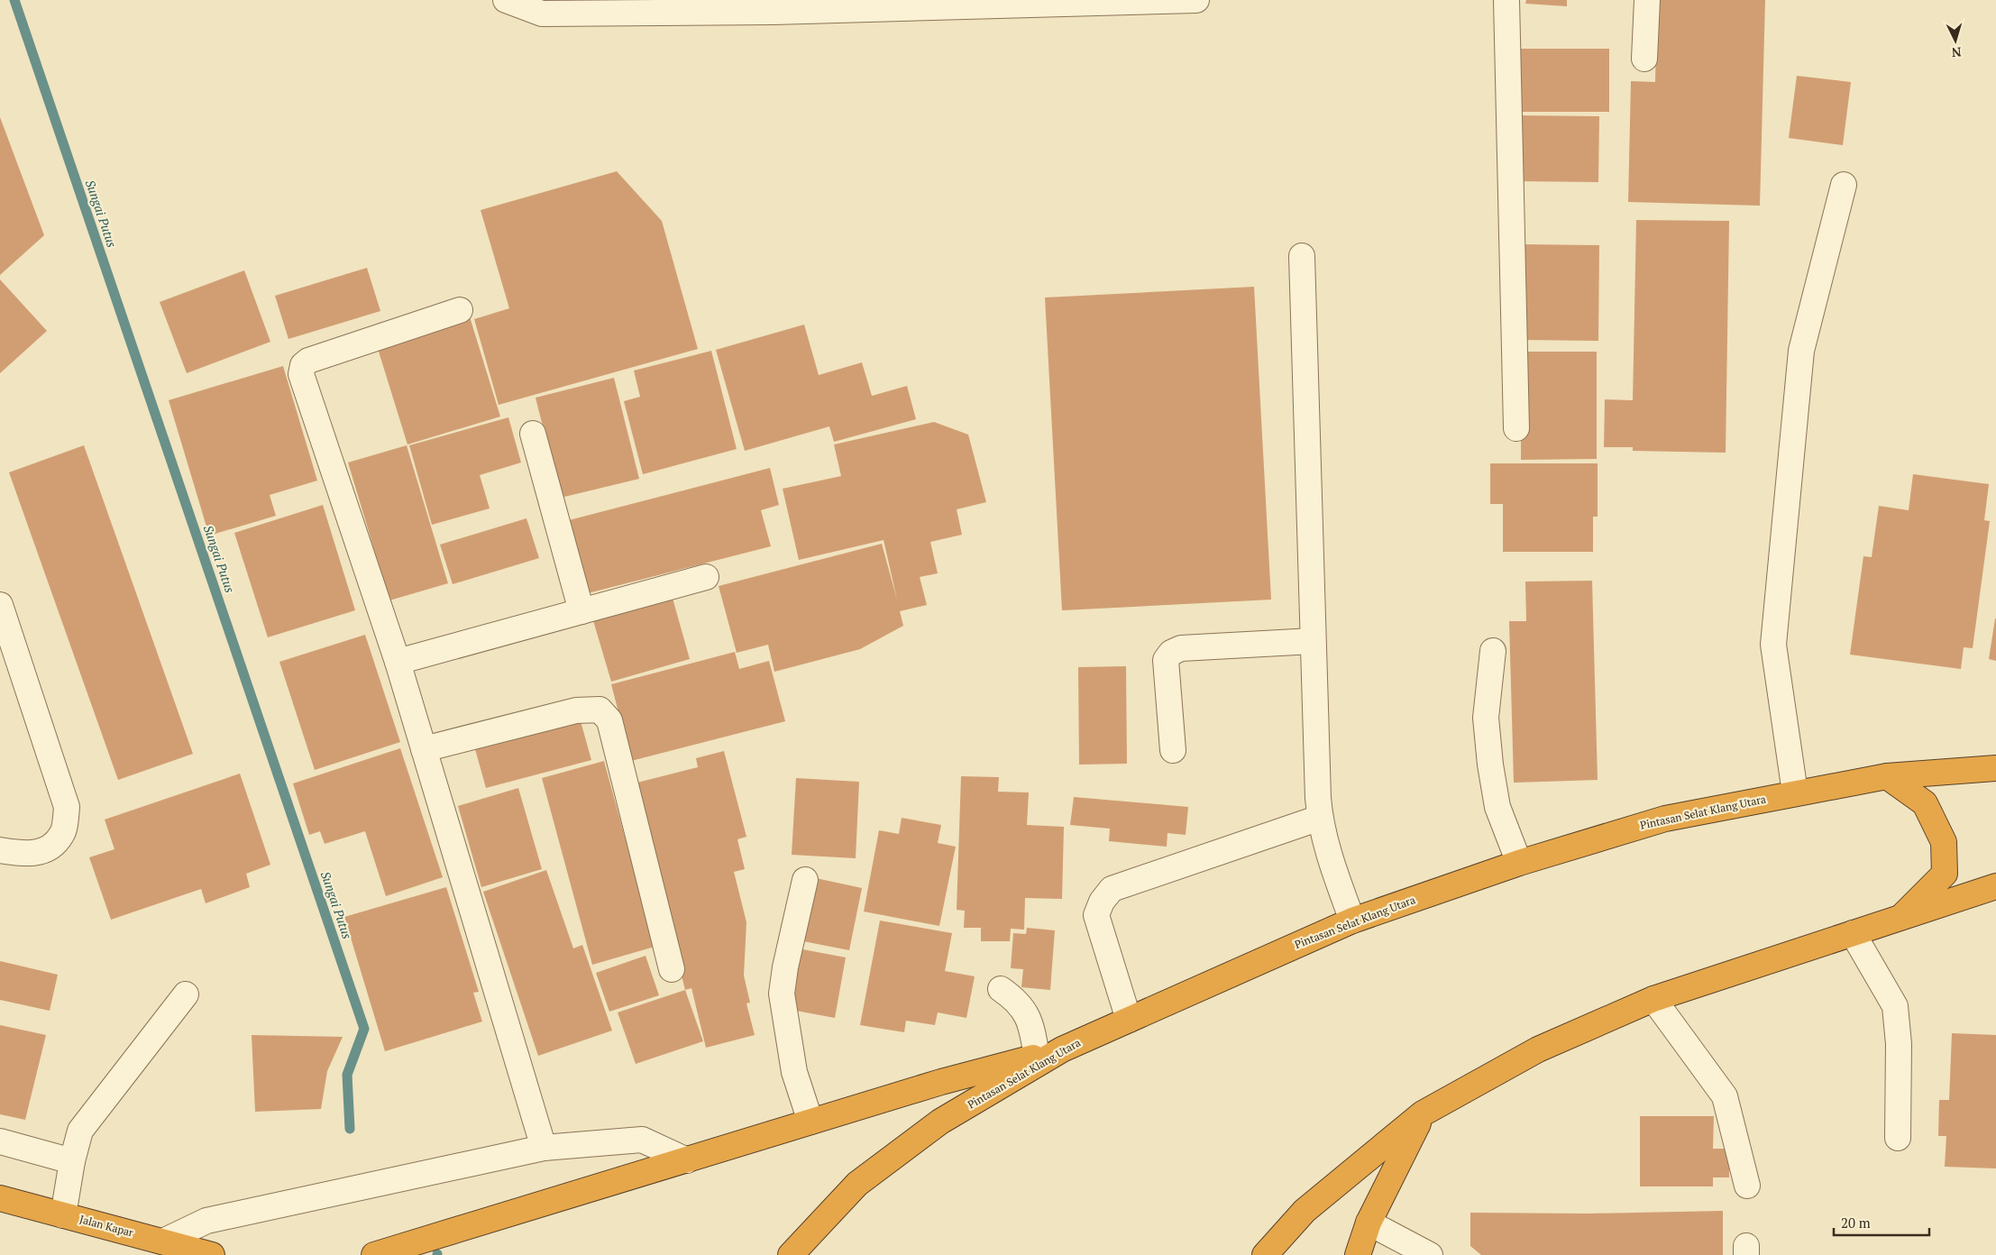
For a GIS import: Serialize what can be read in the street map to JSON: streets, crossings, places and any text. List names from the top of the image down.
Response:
{
  "streets": {
    "highway": ["Pintasan Selat Klang Utara", "Jalan Kapar"]
  },
  "water": ["Sungai Putus"],
  "scale_bar": "20 m",
  "north": "bottom"
}
